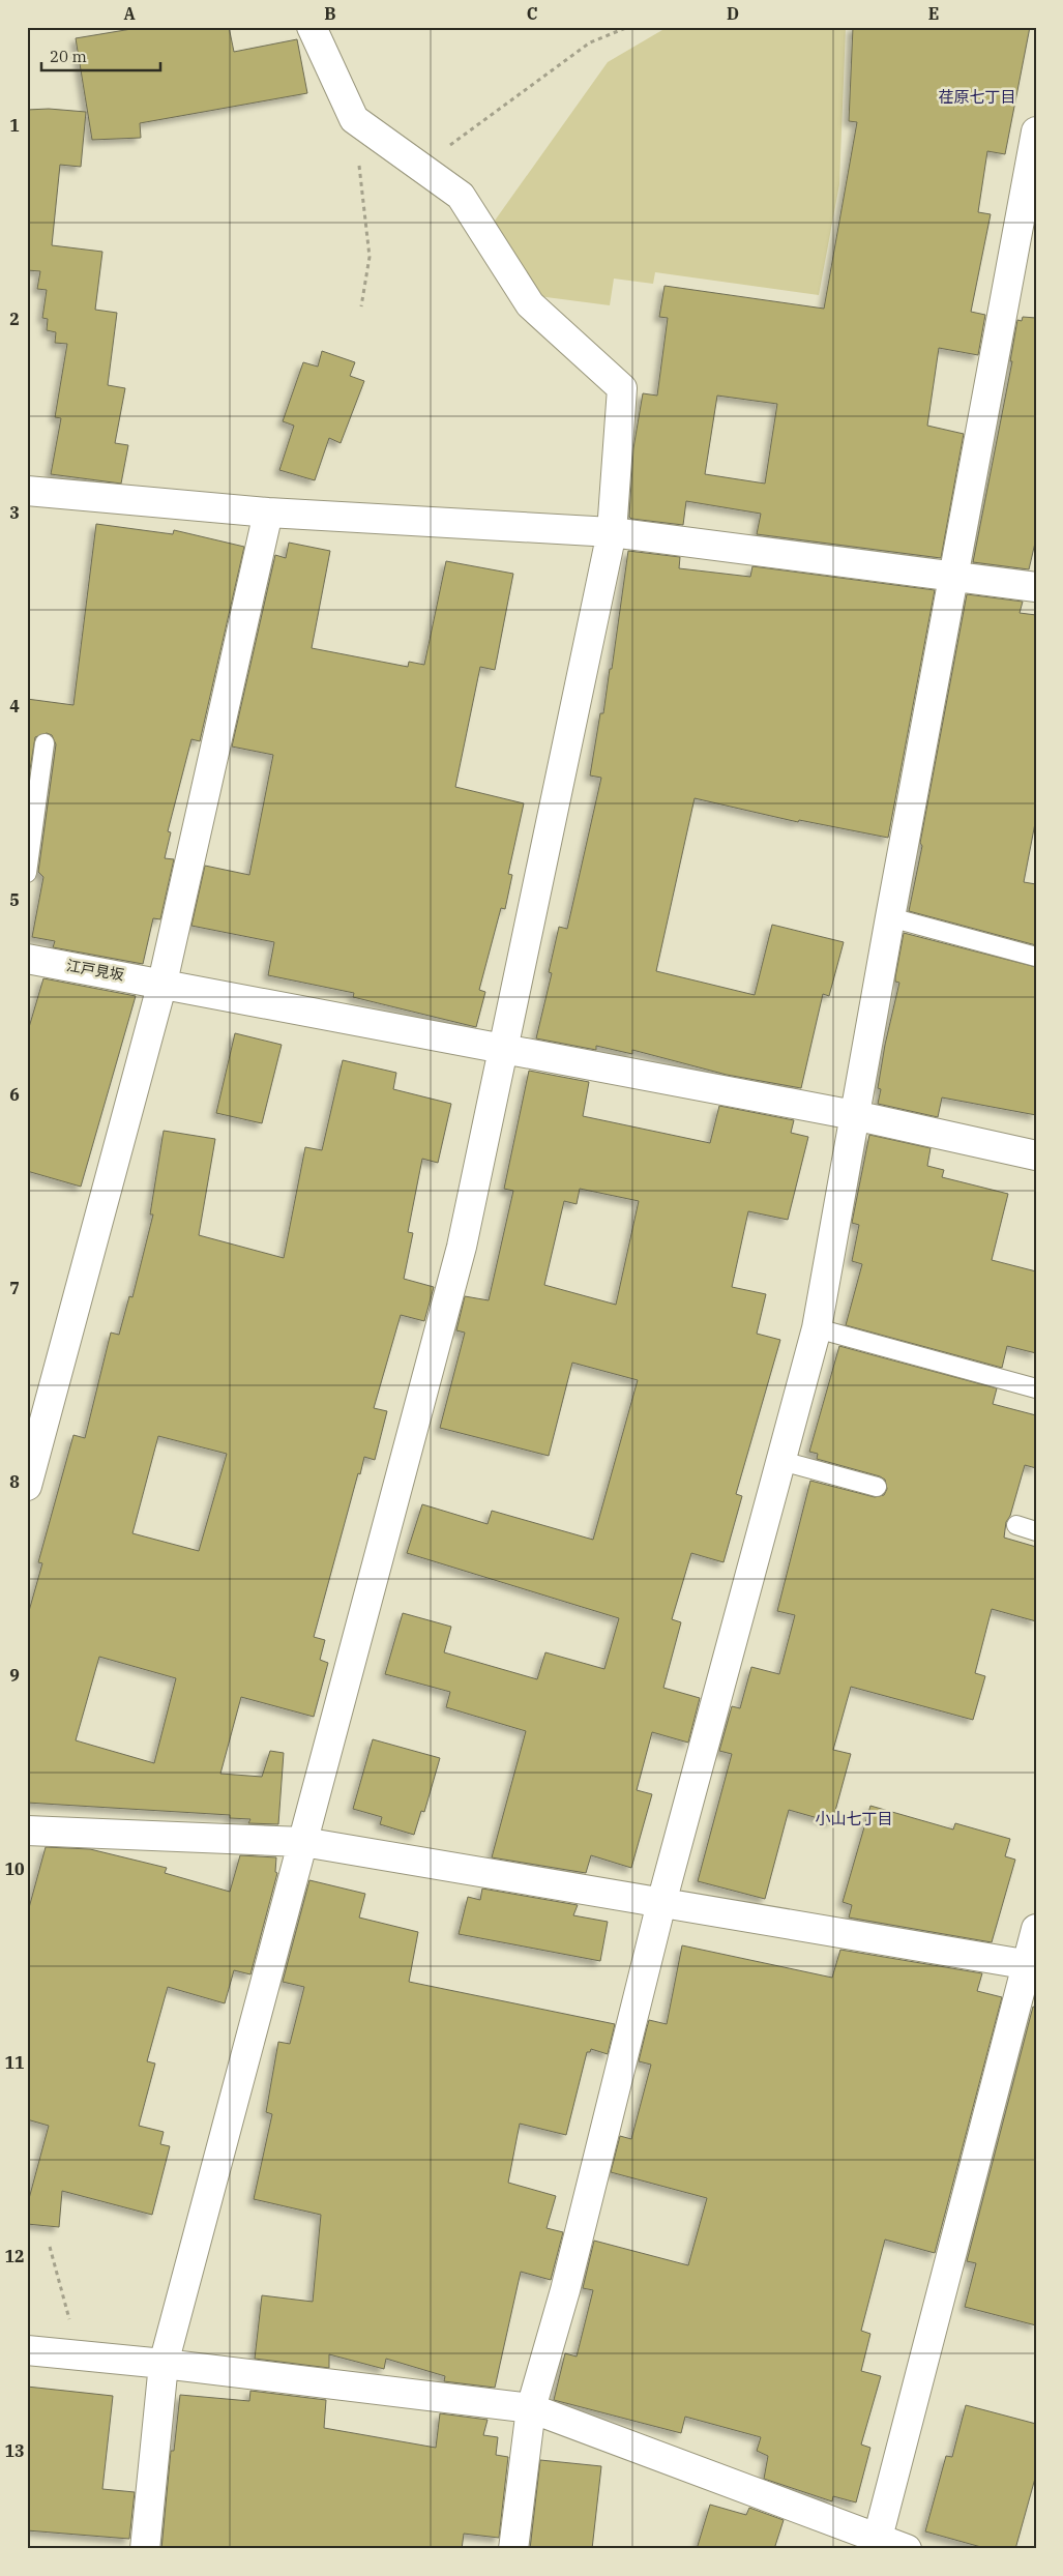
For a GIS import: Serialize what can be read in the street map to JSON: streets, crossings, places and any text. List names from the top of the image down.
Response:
{
  "streets": {
    "street": ["江戸見坂"]
  },
  "districts": ["荏原七丁目", "小山七丁目"],
  "scale_bar": "20 m",
  "grid": {
    "columns": [
      "A",
      "B",
      "C",
      "D",
      "E"
    ],
    "rows": [
      "1",
      "2",
      "3",
      "4",
      "5",
      "6",
      "7",
      "8",
      "9",
      "10",
      "11",
      "12",
      "13"
    ]
  }
}
